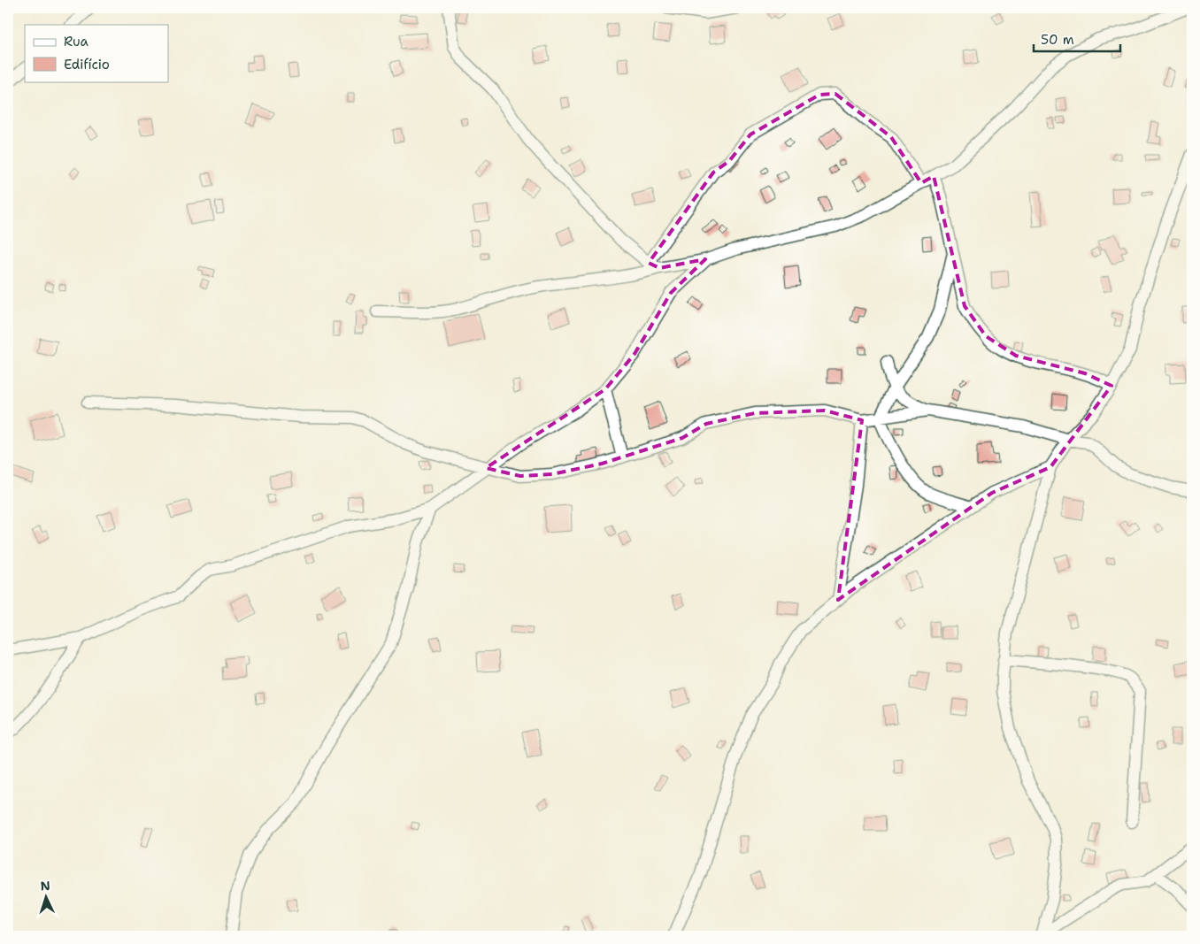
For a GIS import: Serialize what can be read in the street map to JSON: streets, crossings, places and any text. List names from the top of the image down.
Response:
{
  "legend": ["Rua", "Edifício"],
  "scale_bar": "50 m",
  "north": "top"
}
